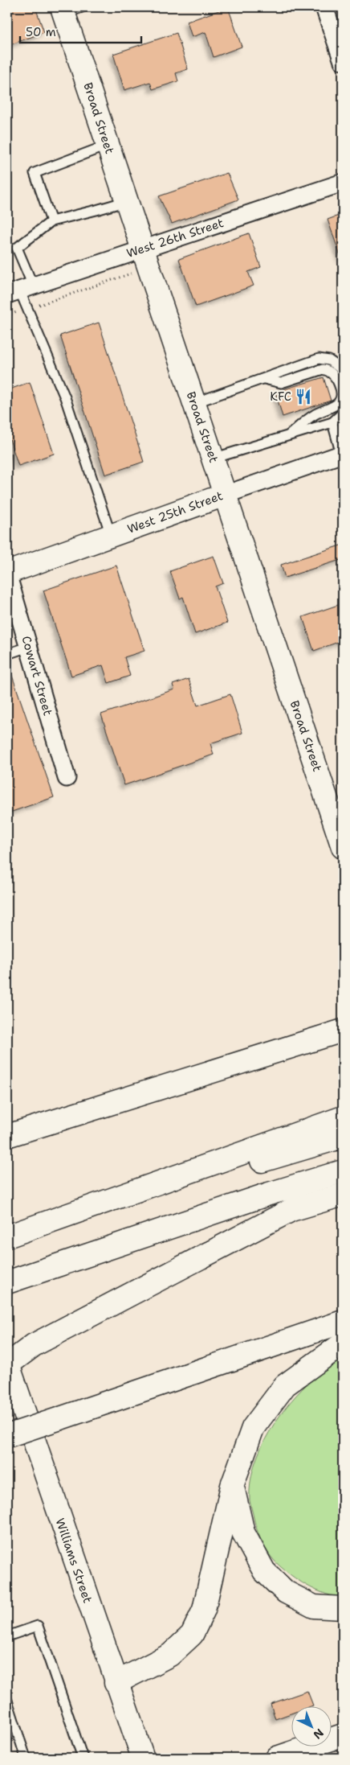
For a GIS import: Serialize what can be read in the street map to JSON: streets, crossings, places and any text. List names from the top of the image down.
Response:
{
  "streets": {
    "main road": ["Broad Street", "West 25th Street", "Williams Street"],
    "street": ["West 26th Street", "Cowart Street"]
  },
  "crossings": [
    ["Broad Street", "West 26th Street"],
    ["Broad Street", "West 25th Street"],
    ["West 25th Street", "Cowart Street"]
  ],
  "places": {
    "restaurant": ["KFC"]
  },
  "scale_bar": "50 m",
  "north": "bottom right"
}
